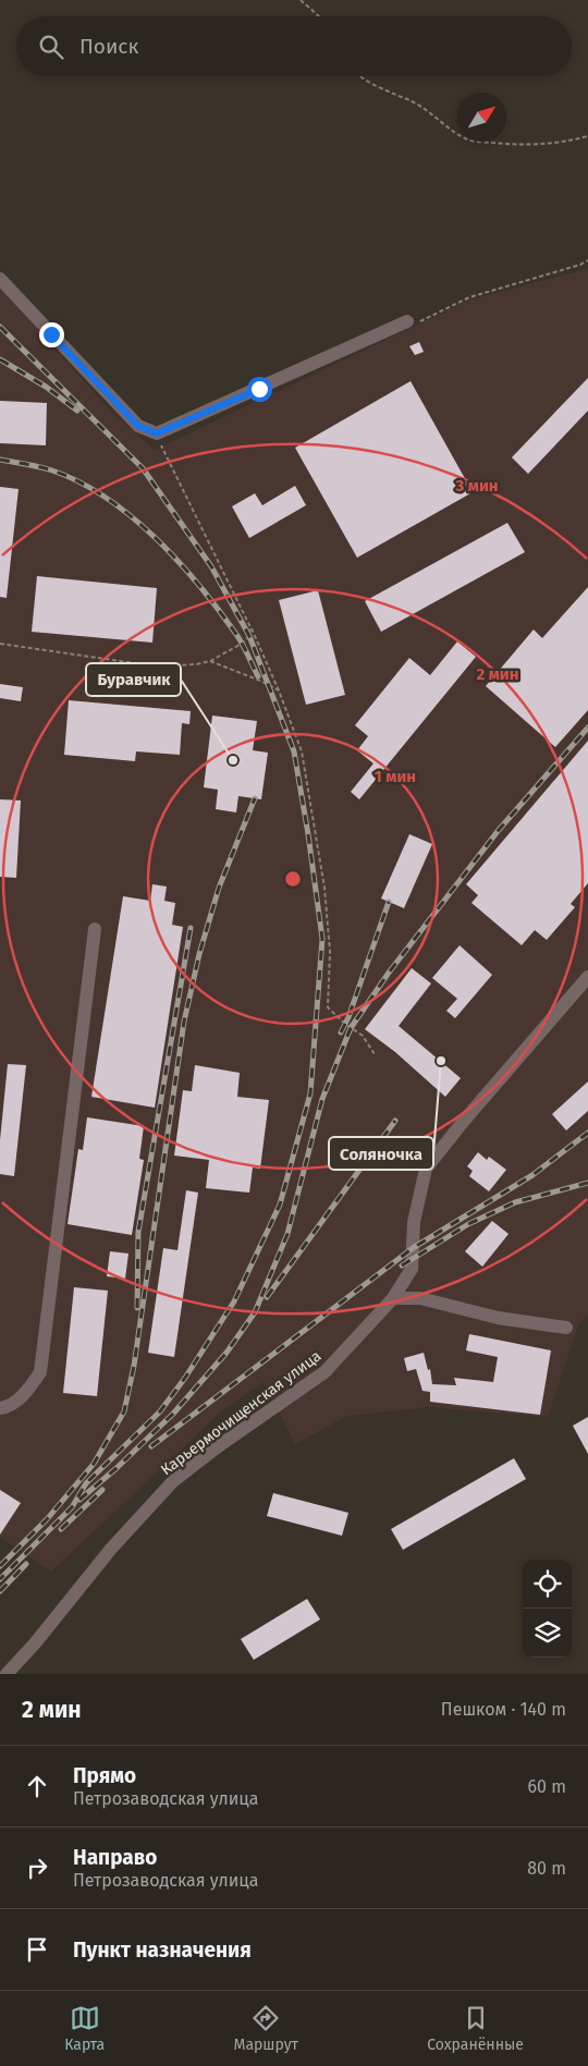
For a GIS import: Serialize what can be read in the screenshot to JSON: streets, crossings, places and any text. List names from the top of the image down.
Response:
{
  "streets": {
    "street": ["Карьермочищенская улица"]
  },
  "places": ["Буравчик", "Соляночка"],
  "north": "top right",
  "page": {
    "search": "Поиск",
    "heading": ["2 мин", "Пешком · 140 m"],
    "list": [
      ["Прямо", "Петрозаводская улица", "60 m"],
      ["Направо", "Петрозаводская улица", "80 m"],
      "Пункт назначения"
    ],
    "nav": ["Карта", "Маршрут", "Сохранённые"]
  },
  "rings": ["3 мин", "2 мин", "1 мин"]
}
